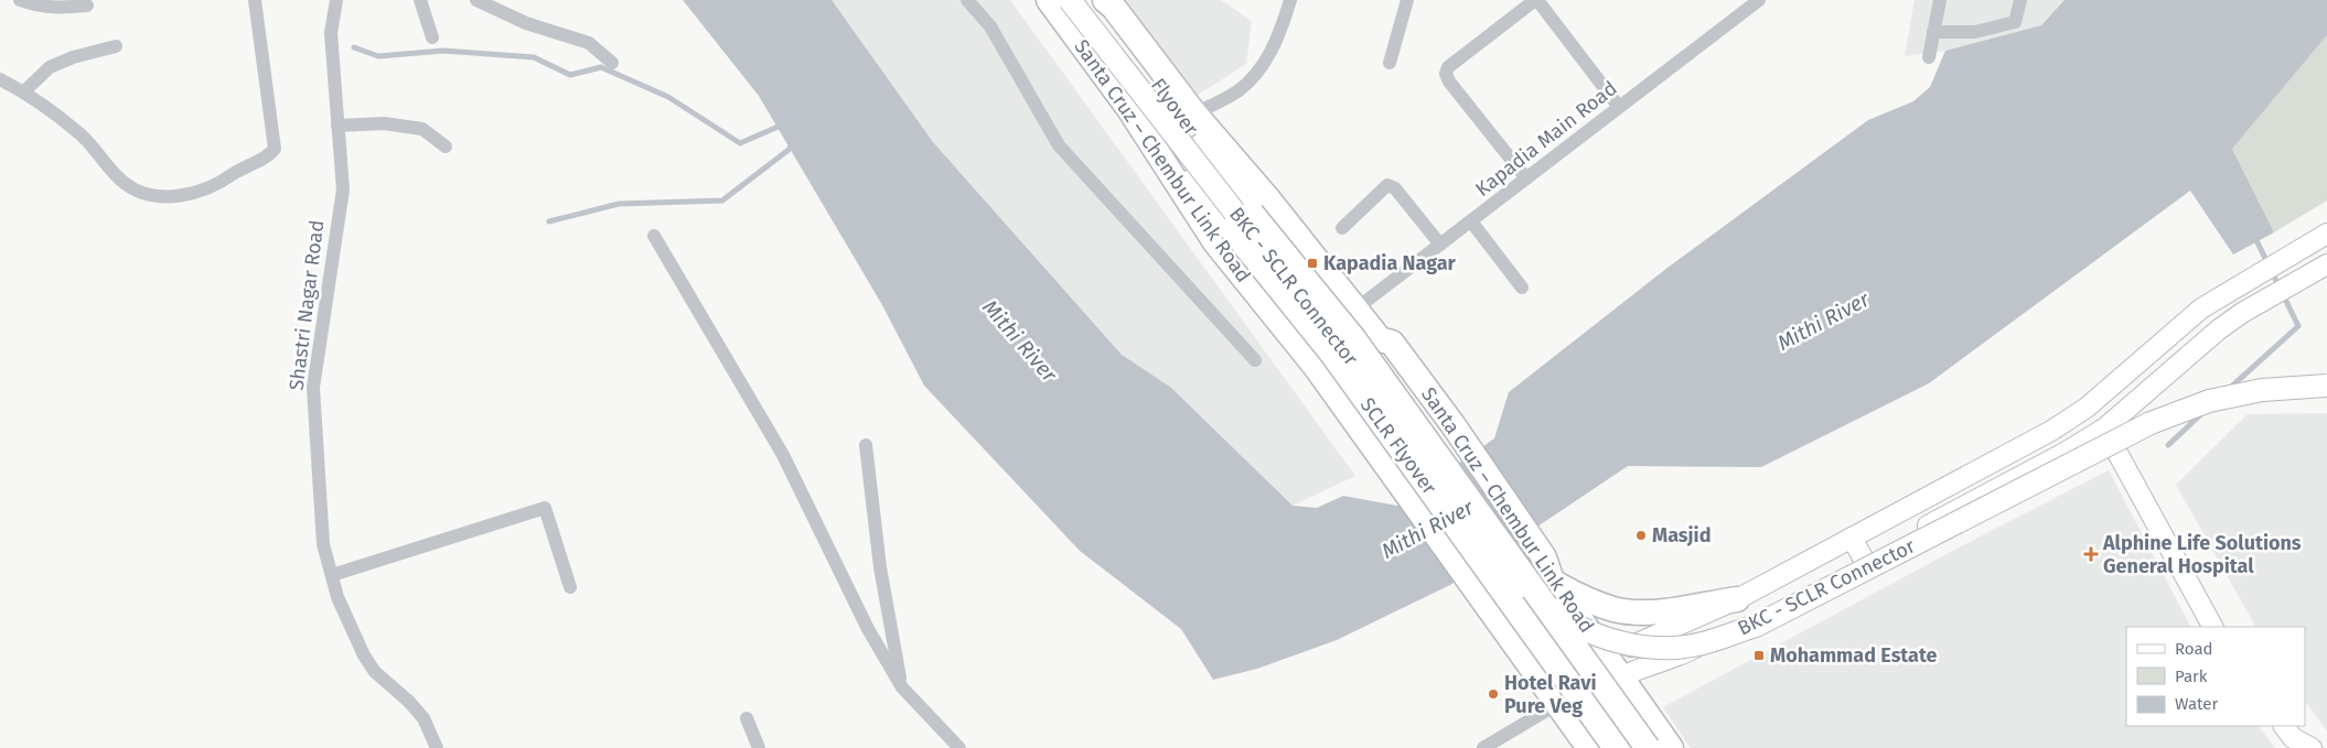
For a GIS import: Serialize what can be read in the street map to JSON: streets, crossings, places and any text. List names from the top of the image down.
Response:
{
  "streets": {
    "highway": ["Flyover", "Santa Cruz – Chembur Link Road", "SCLR Flyover"],
    "main road": ["BKC - SCLR Connector"],
    "street": ["Kapadia Main Road", "Shastri Nagar Road"]
  },
  "crossings": [
    ["Flyover", "Santa Cruz – Chembur Link Road"],
    ["Flyover", "SCLR Flyover"],
    ["Kapadia Main Road", "Santa Cruz – Chembur Link Road"]
  ],
  "water": ["Mithi River"],
  "places": {
    "transit": ["Kapadia Nagar", "Mohammad Estate"],
    "other": ["Masjid", "Hotel Ravi Pure Veg"],
    "health": ["Alphine Life Solutions General Hospital"]
  },
  "legend": ["Road", "Park", "Water"]
}
